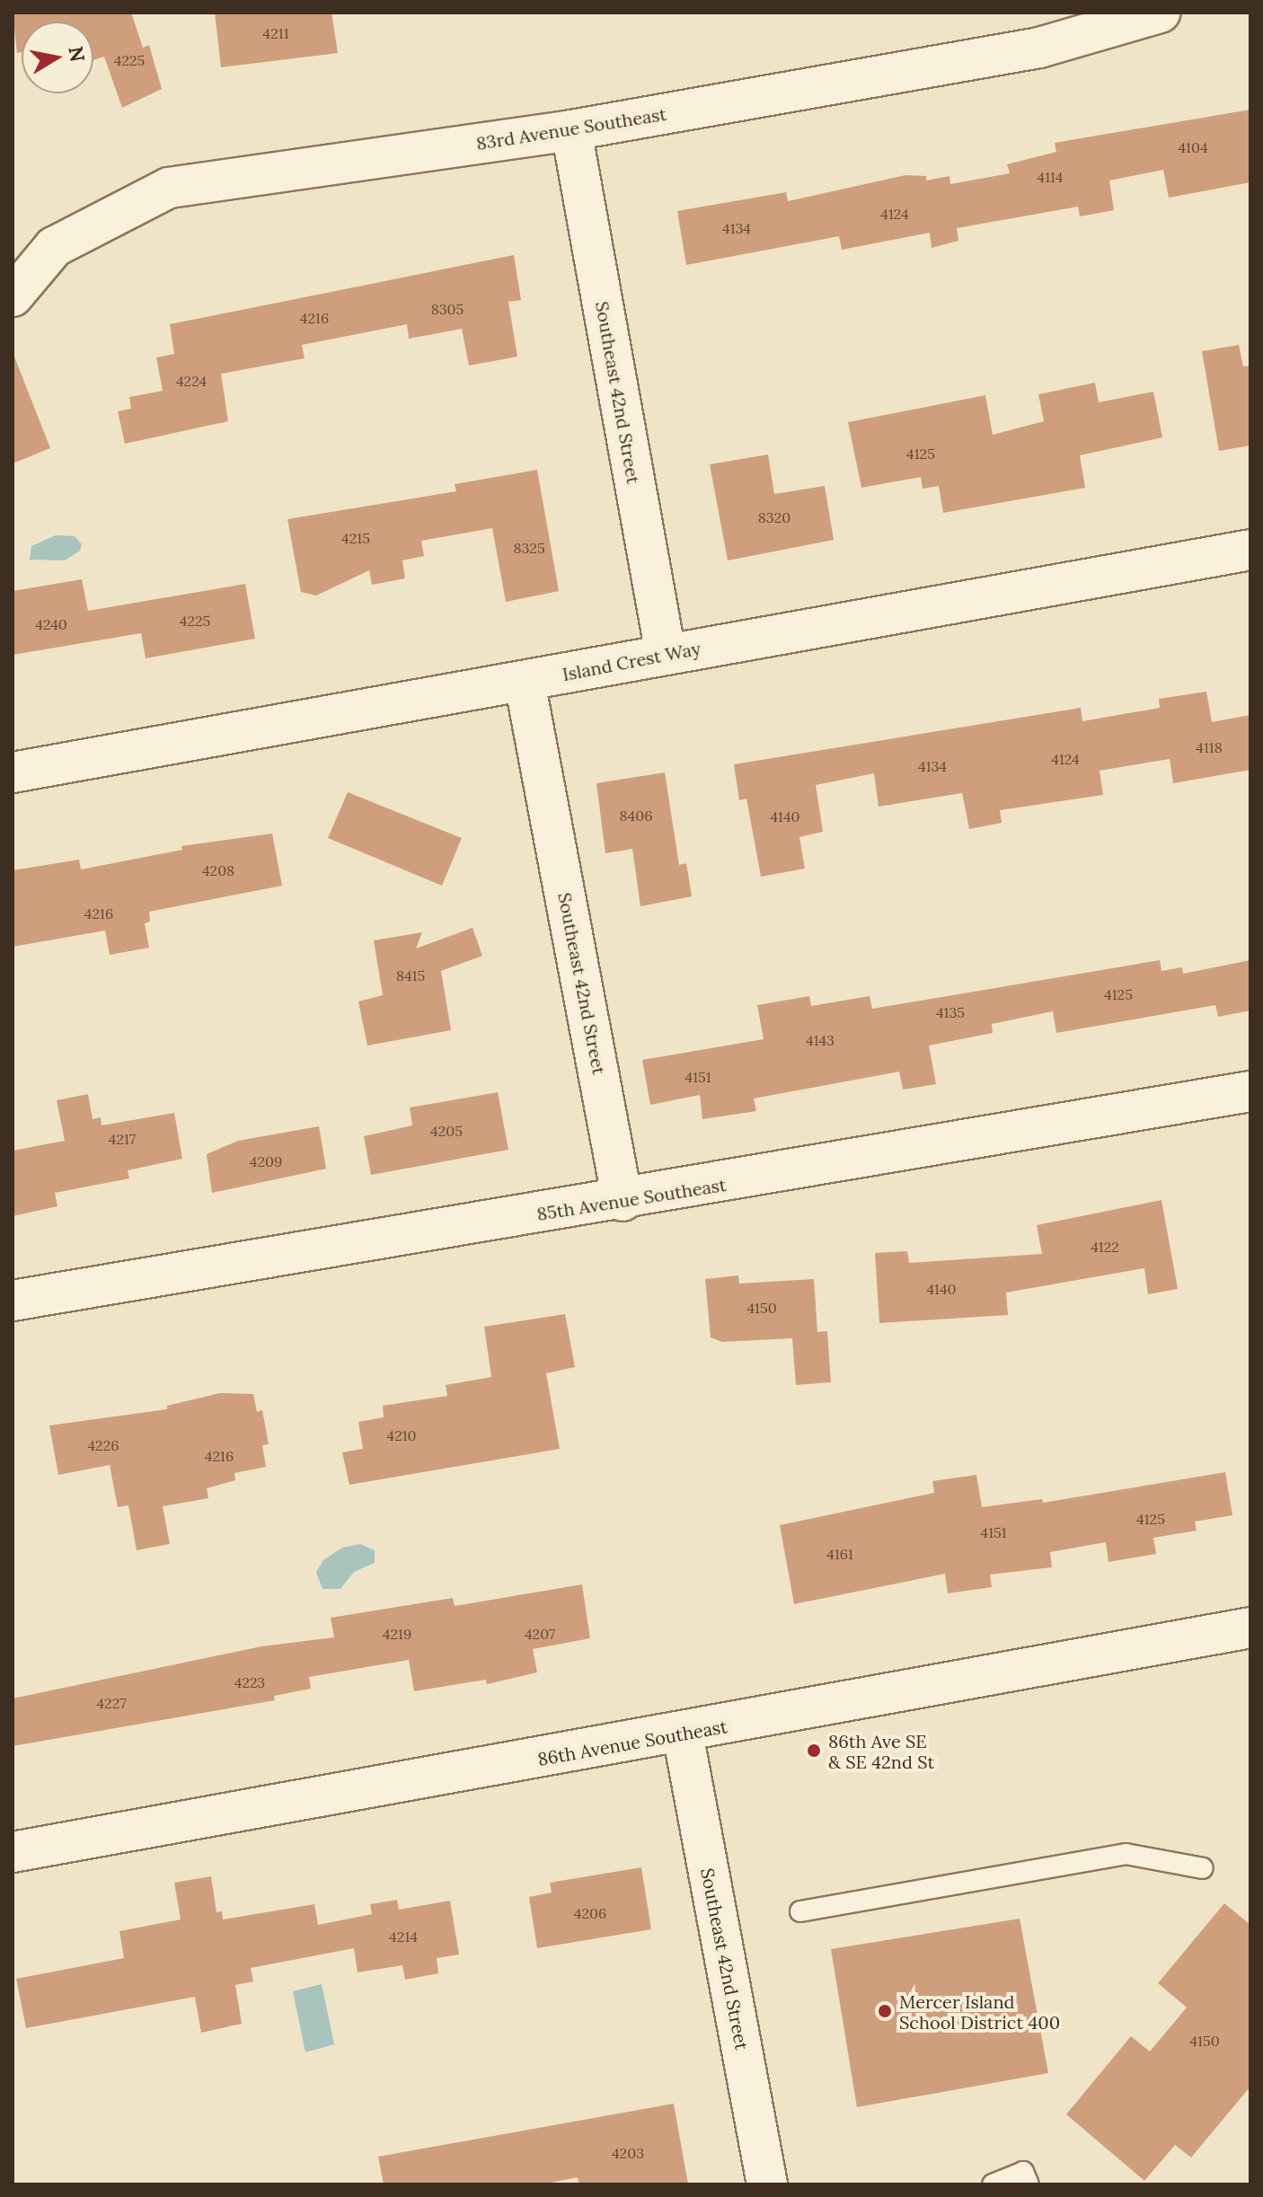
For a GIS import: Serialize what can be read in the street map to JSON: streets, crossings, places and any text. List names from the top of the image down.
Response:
{
  "streets": {
    "street": [
      "83rd Avenue Southeast",
      "Southeast 42nd Street",
      "Island Crest Way",
      "85th Avenue Southeast",
      "86th Avenue Southeast"
    ]
  },
  "crossings": [
    ["83rd Avenue Southeast", "Southeast 42nd Street"],
    ["Southeast 42nd Street", "Island Crest Way"],
    ["Southeast 42nd Street", "85th Avenue Southeast"],
    ["Southeast 42nd Street", "86th Avenue Southeast"]
  ],
  "places": ["86th Ave SE & SE 42nd St", "Mercer Island School District 400"],
  "house_numbers": [
    "4211",
    "4225",
    "4104",
    "4114",
    "4124",
    "4134",
    "8305",
    "4216",
    "4224",
    "4125",
    "8320",
    "4215",
    "8325",
    "4225",
    "4240",
    "4118",
    "4124",
    "4134",
    "8406",
    "4140",
    "4208",
    "4216",
    "8415",
    "4125",
    "4135",
    "4143",
    "4151",
    "4205",
    "4217",
    "4209",
    "4122",
    "4140",
    "4150",
    "4210",
    "4226",
    "4216",
    "4125",
    "4151",
    "4161",
    "4219",
    "4207",
    "4223",
    "4227",
    "4206",
    "4214",
    "4150",
    "4203"
  ],
  "north": "right"
}
